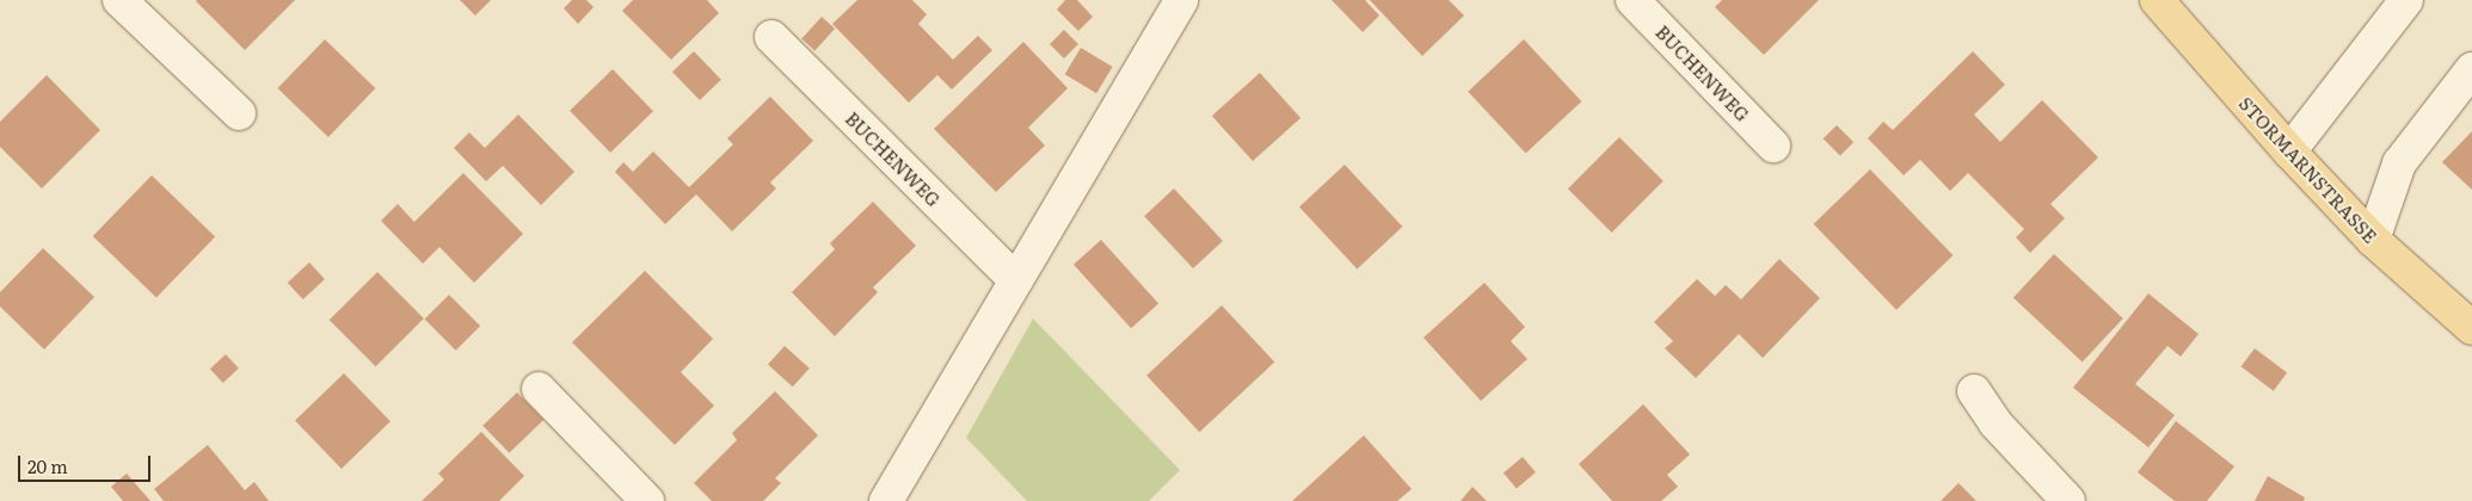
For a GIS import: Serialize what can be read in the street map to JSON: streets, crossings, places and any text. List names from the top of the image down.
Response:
{
  "streets": {
    "main road": ["STORMARNSTRASSE"],
    "street": ["BUCHENWEG"]
  },
  "scale_bar": "20 m"
}
